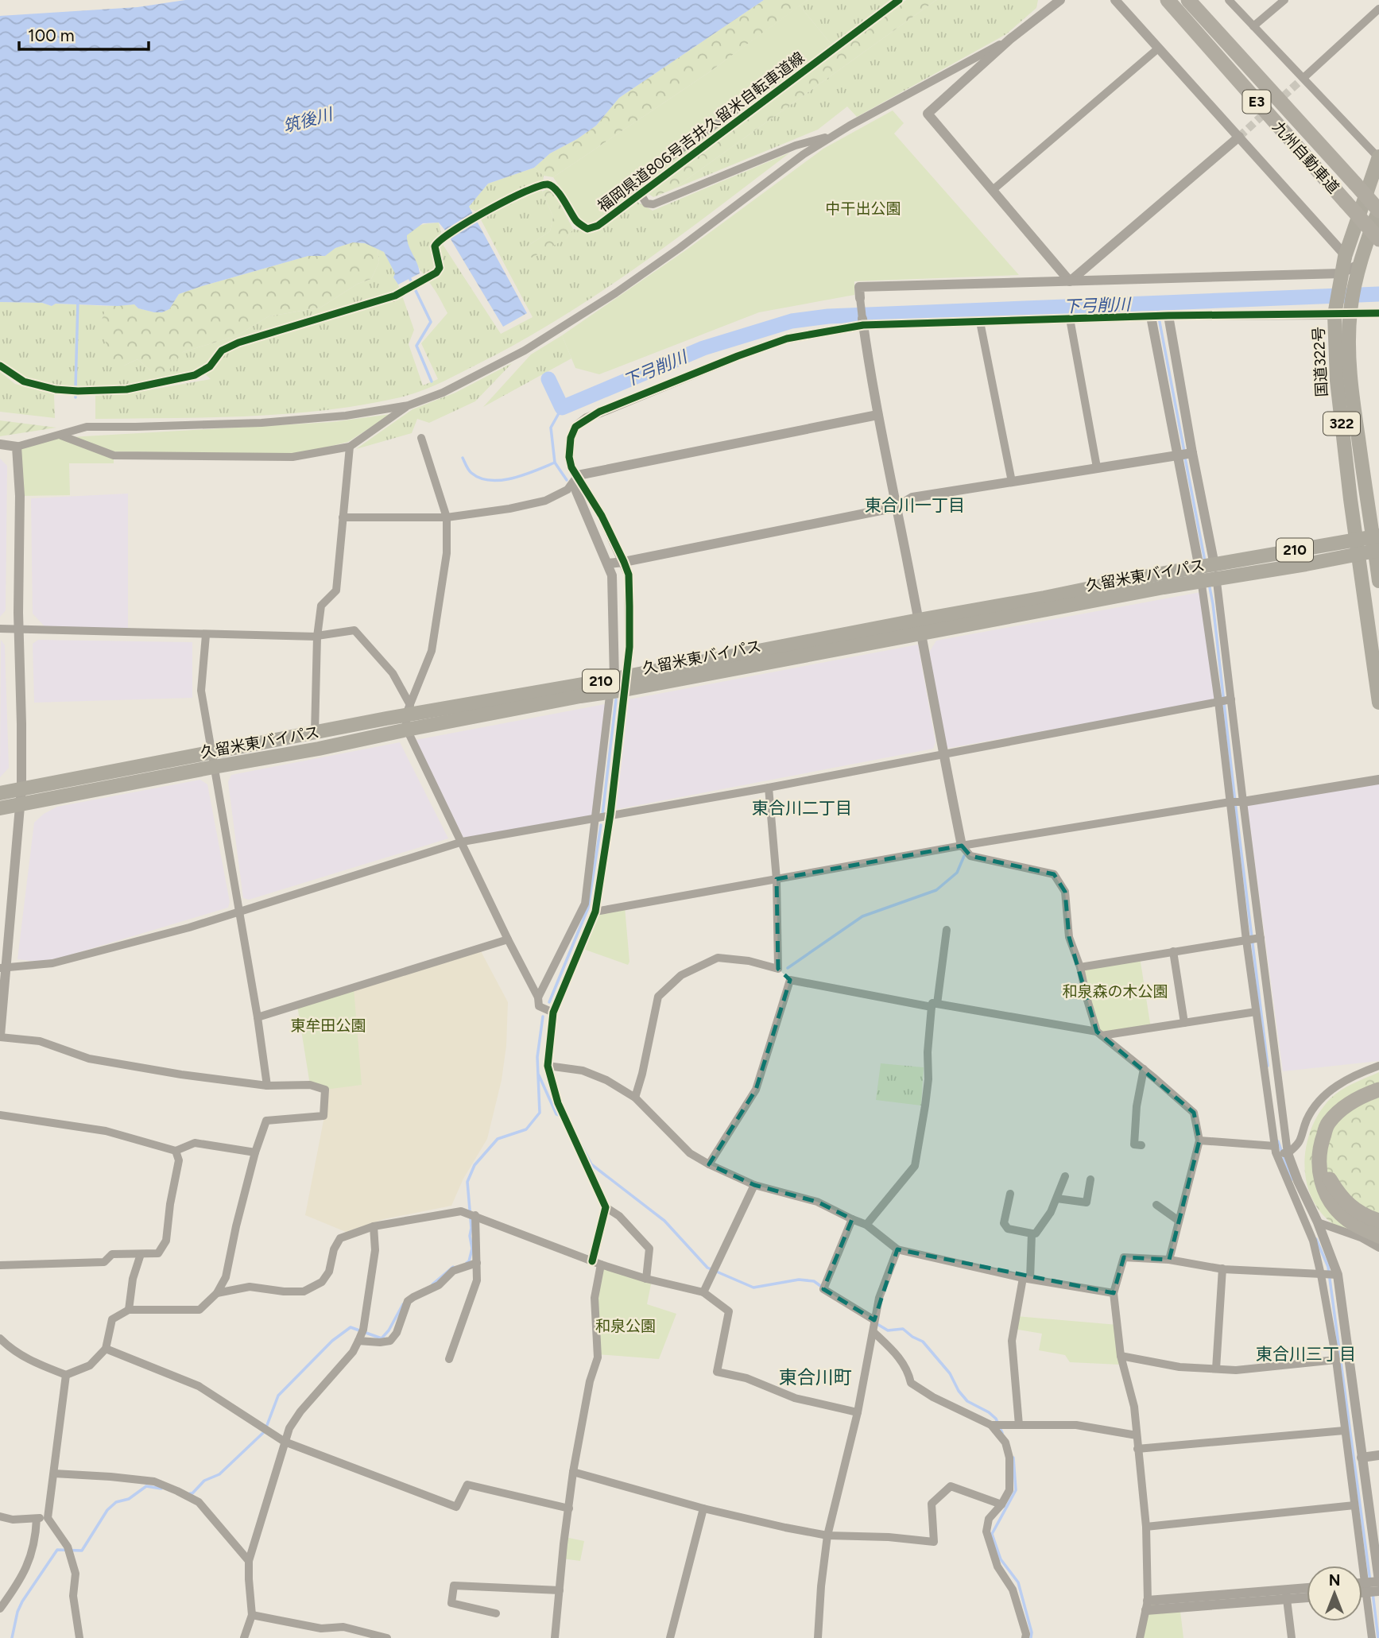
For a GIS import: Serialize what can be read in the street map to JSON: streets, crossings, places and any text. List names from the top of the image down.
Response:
{
  "streets": {
    "highway": [
      "E3",
      "九州自動車道",
      "国道322号",
      "322",
      "210",
      "久留米東バイパス"
    ],
    "cycle path": ["福岡県道806号吉井久留米自転車道線"]
  },
  "crossings": [
    ["九州自動車道", "国道322号"],
    ["国道322号", "久留米東バイパス"]
  ],
  "districts": [
    "東合川一丁目",
    "東合川二丁目",
    "東合川三丁目",
    "東合川町"
  ],
  "water": ["筑後川", "下弓削川"],
  "parks": [
    "中干出公園",
    "和泉森の木公園",
    "東牟田公園",
    "和泉公園"
  ],
  "scale_bar": "100 m",
  "north": "top"
}
